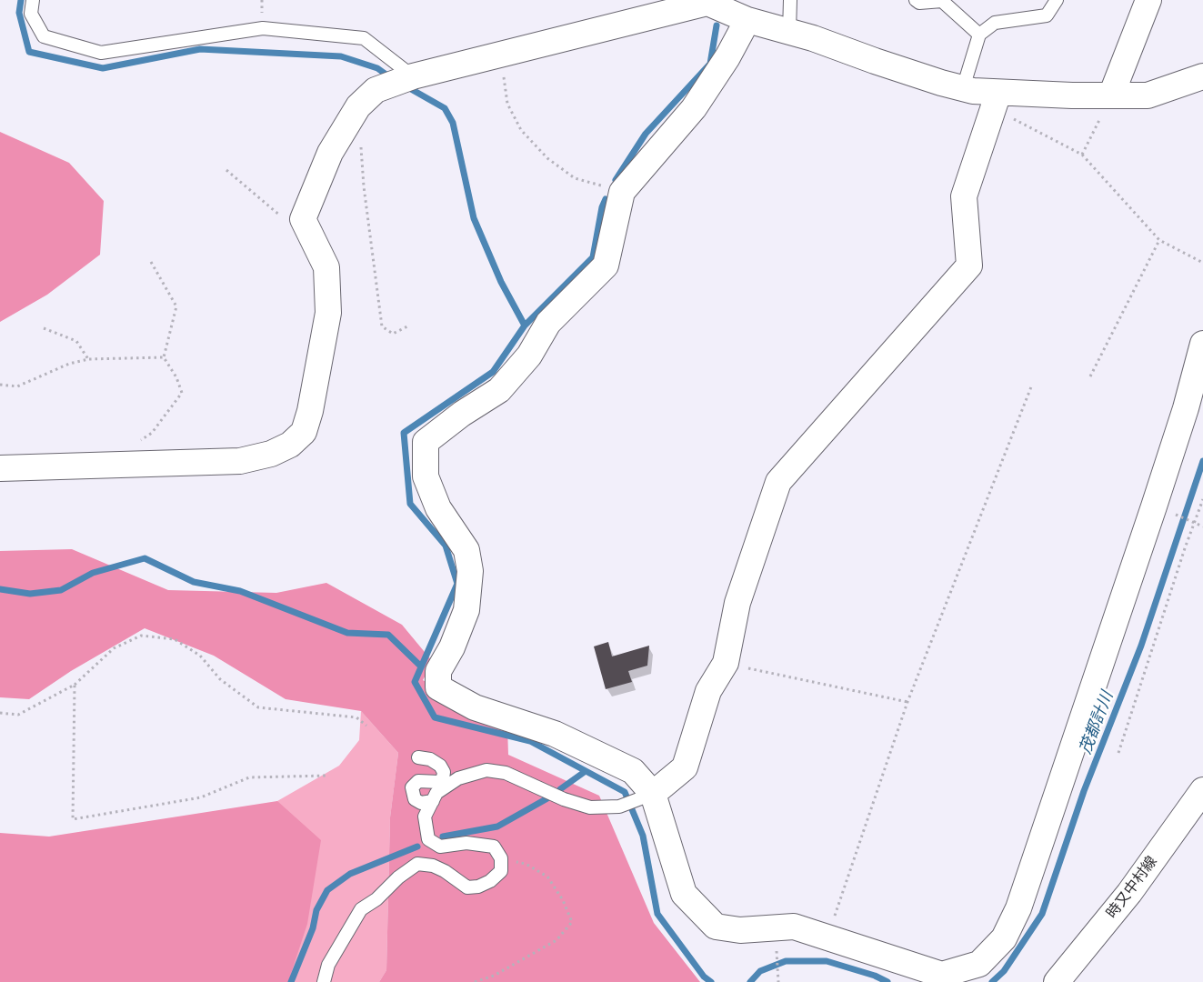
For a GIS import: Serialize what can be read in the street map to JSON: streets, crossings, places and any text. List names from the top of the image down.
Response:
{
  "streets": {
    "street": ["時又中村線"]
  },
  "water": ["茂都計川"]
}
